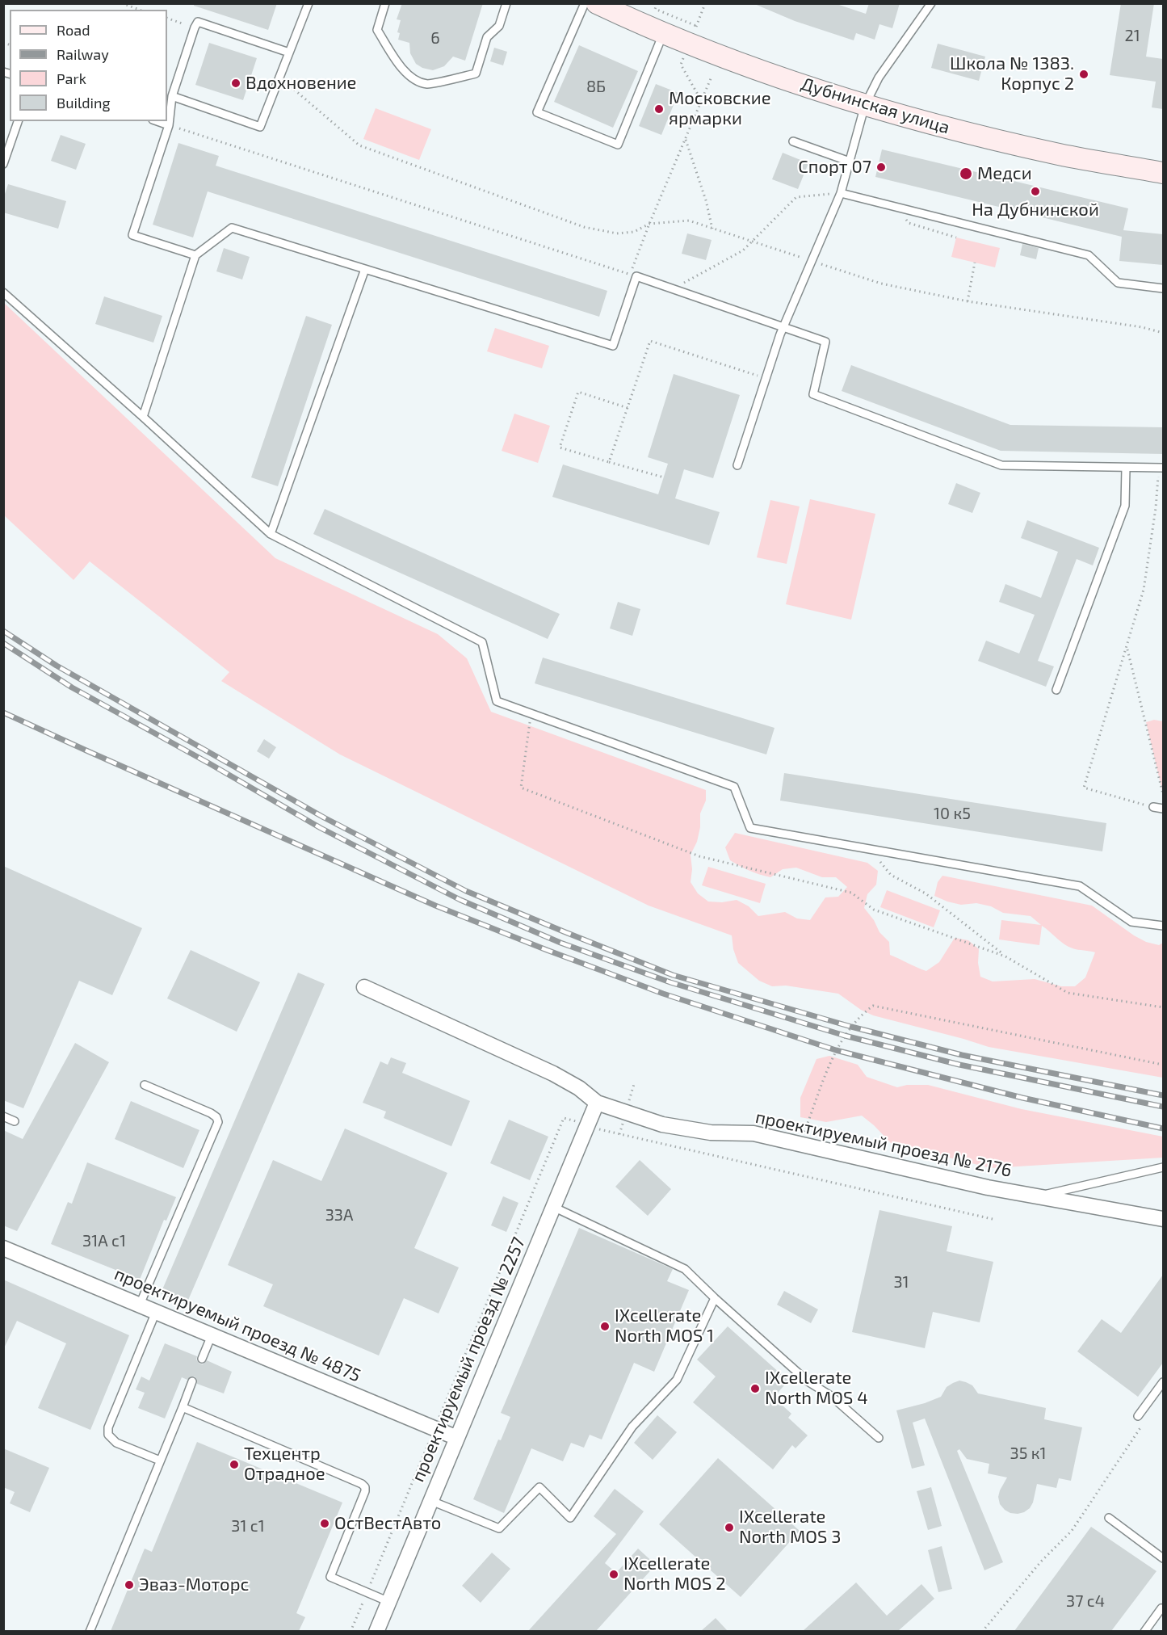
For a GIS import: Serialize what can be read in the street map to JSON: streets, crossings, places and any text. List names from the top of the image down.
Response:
{
  "streets": {
    "main road": ["Дубнинская улица"],
    "street": ["проектируемый проезд № 2176", "проектируемый проезд № 4875", "проектируемый проезд № 2257"]
  },
  "crossings": [
    ["проектируемый проезд № 2176", "проектируемый проезд № 2257"],
    ["проектируемый проезд № 4875", "проектируемый проезд № 2257"]
  ],
  "places": [
    "Школа № 1383. Корпус 2",
    "Вдохновение",
    "Московские ярмарки",
    "Спорт 07",
    "Медси",
    "На Дубнинской",
    "IXcellerate North MOS 1",
    "IXcellerate North MOS 4",
    "Техцентр Отрадное",
    "ОстВестАвто",
    "IXcellerate North MOS 3",
    "IXcellerate North MOS 2",
    "Эваз-Моторс"
  ],
  "house_numbers": [
    "21",
    "6",
    "8Б",
    "10 к5",
    "33А",
    "31А с1",
    "31",
    "35 к1",
    "31 с1",
    "37 с4"
  ],
  "legend": [
    "Road",
    "Railway",
    "Park",
    "Building"
  ]
}
